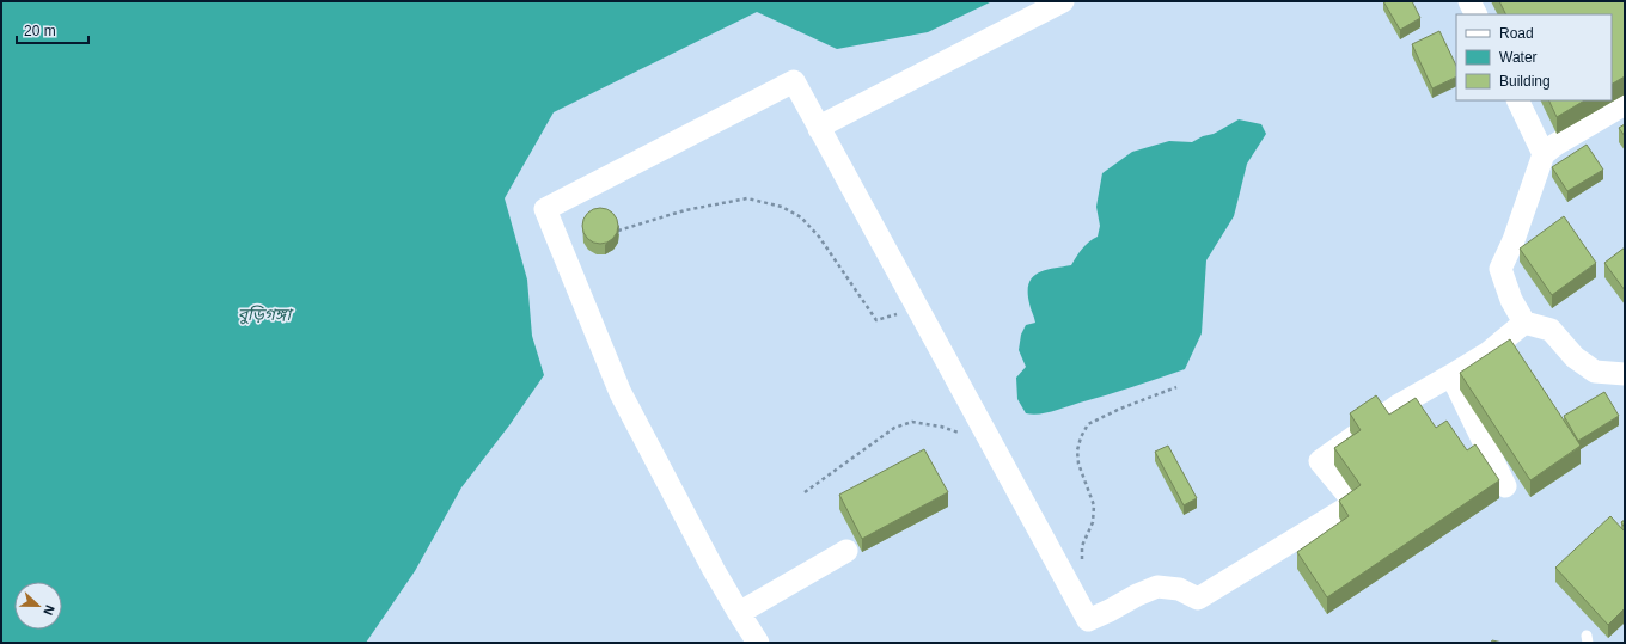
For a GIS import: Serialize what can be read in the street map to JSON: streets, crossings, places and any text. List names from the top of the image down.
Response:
{
  "water": ["বুড়িগঙ্গা"],
  "legend": ["Road", "Water", "Building"],
  "scale_bar": "20 m",
  "north": "right"
}
